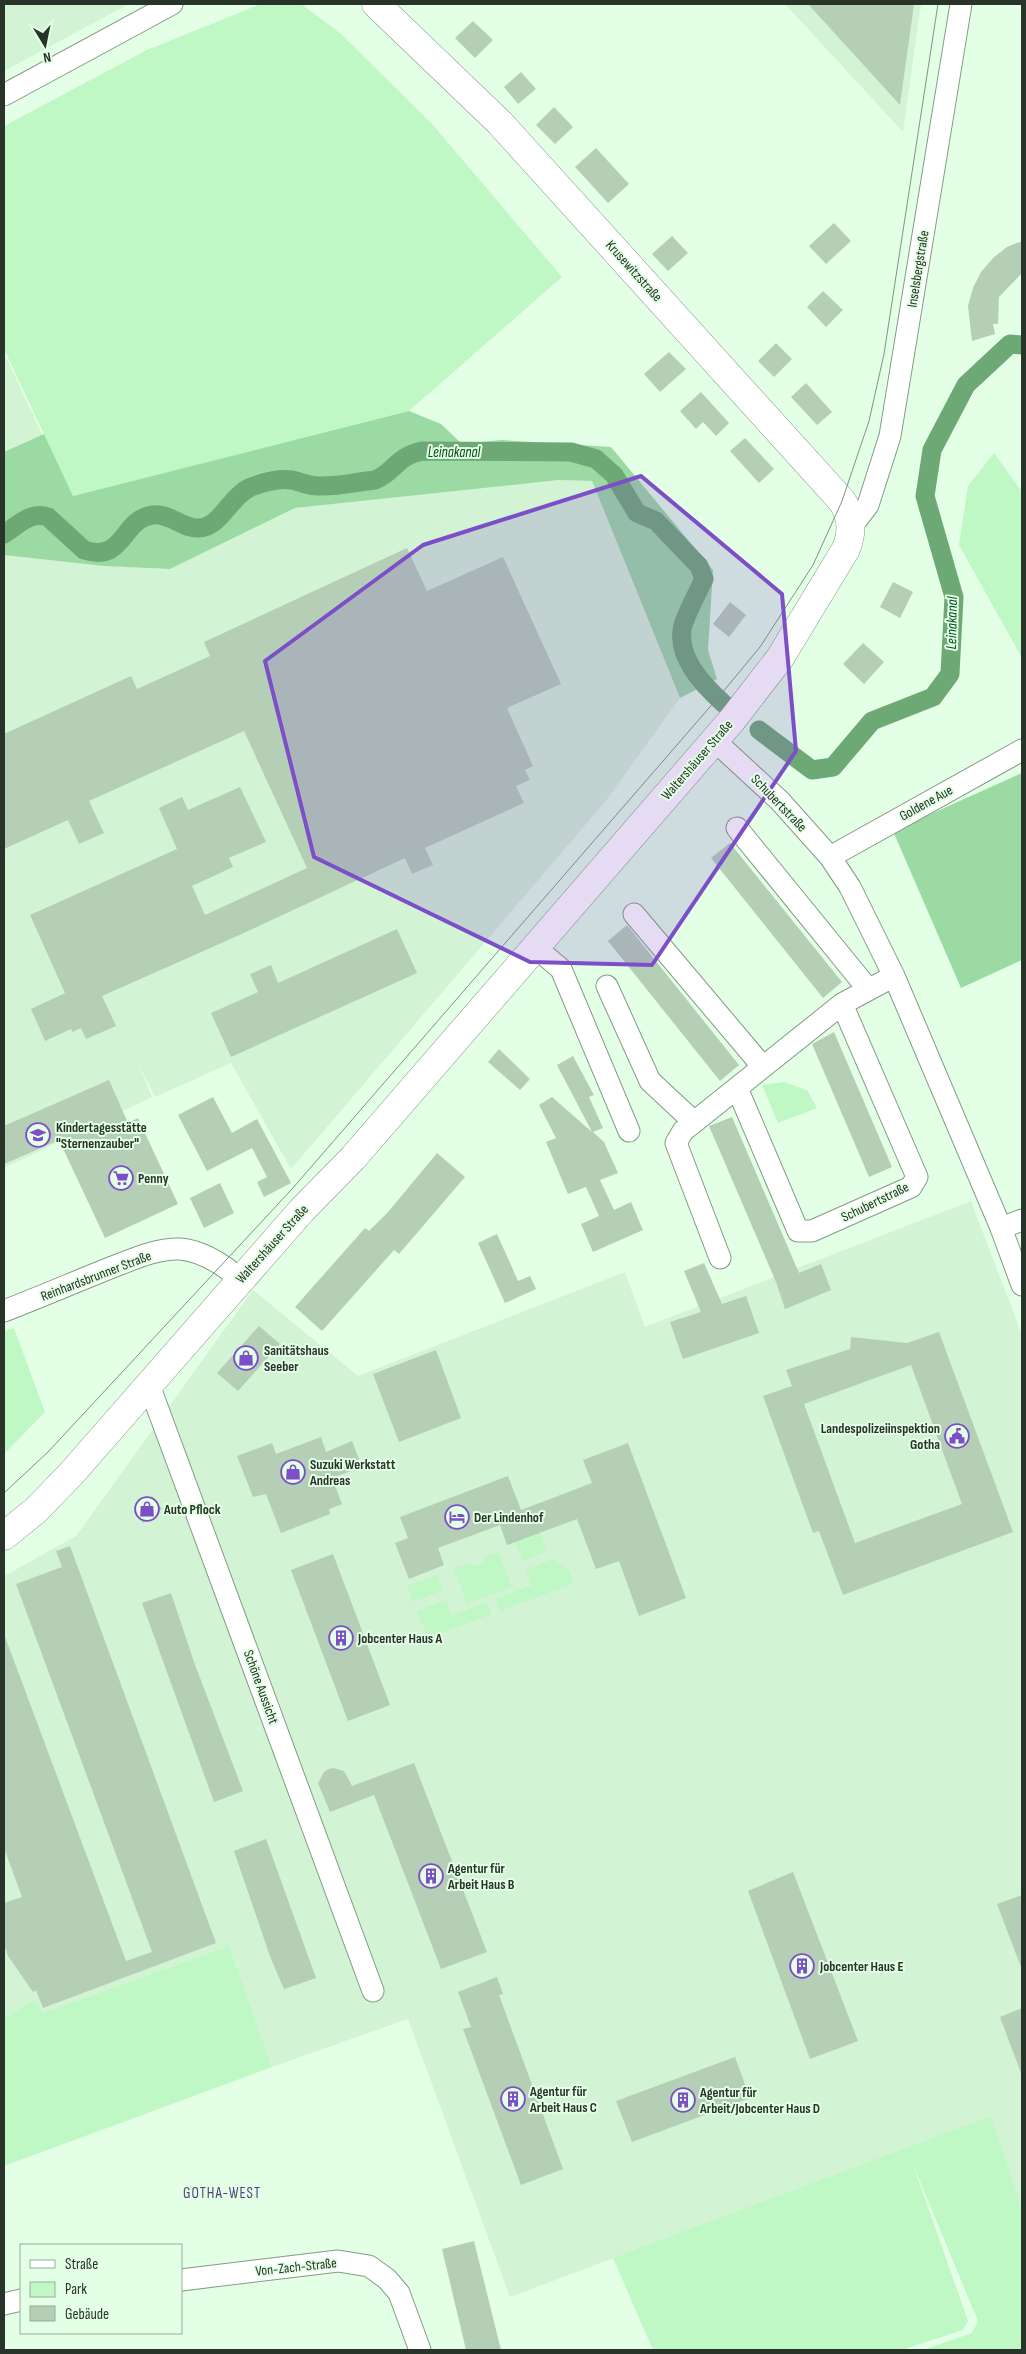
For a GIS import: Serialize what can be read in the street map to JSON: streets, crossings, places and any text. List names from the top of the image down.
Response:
{
  "streets": {
    "main road": ["Krusewitzstraße", "Waltershäuser Straße"],
    "street": [
      "Inselsbergstraße",
      "Schubertstraße",
      "Goldene Aue",
      "Reinhardsbrunner Straße",
      "Schöne Aussicht",
      "Von-Zach-Straße"
    ]
  },
  "crossings": [
    ["Inselsbergstraße", "Krusewitzstraße"],
    ["Inselsbergstraße", "Waltershäuser Straße"],
    ["Krusewitzstraße", "Waltershäuser Straße"],
    ["Waltershäuser Straße", "Schubertstraße"],
    ["Waltershäuser Straße", "Reinhardsbrunner Straße"],
    ["Waltershäuser Straße", "Schöne Aussicht"],
    ["Schubertstraße", "Goldene Aue"]
  ],
  "districts": ["GOTHA-WEST"],
  "water": ["Leinakanal"],
  "places": {
    "school or university": ["Kindertagesstätte \"Sternenzauber\""],
    "supermarket": ["Penny"],
    "shop": ["Sanitätshaus Seeber", "Suzuki Werkstatt Andreas", "Auto Pflock"],
    "public building": ["Landespolizeiinspektion Gotha"],
    "hotel": ["Der Lindenhof"],
    "building": [
      "Jobcenter Haus A",
      "Agentur für Arbeit Haus B",
      "Jobcenter Haus E",
      "Agentur für Arbeit Haus C",
      "Agentur für Arbeit/Jobcenter Haus D"
    ]
  },
  "legend": ["Straße", "Park", "Gebäude"],
  "north": "bottom"
}
